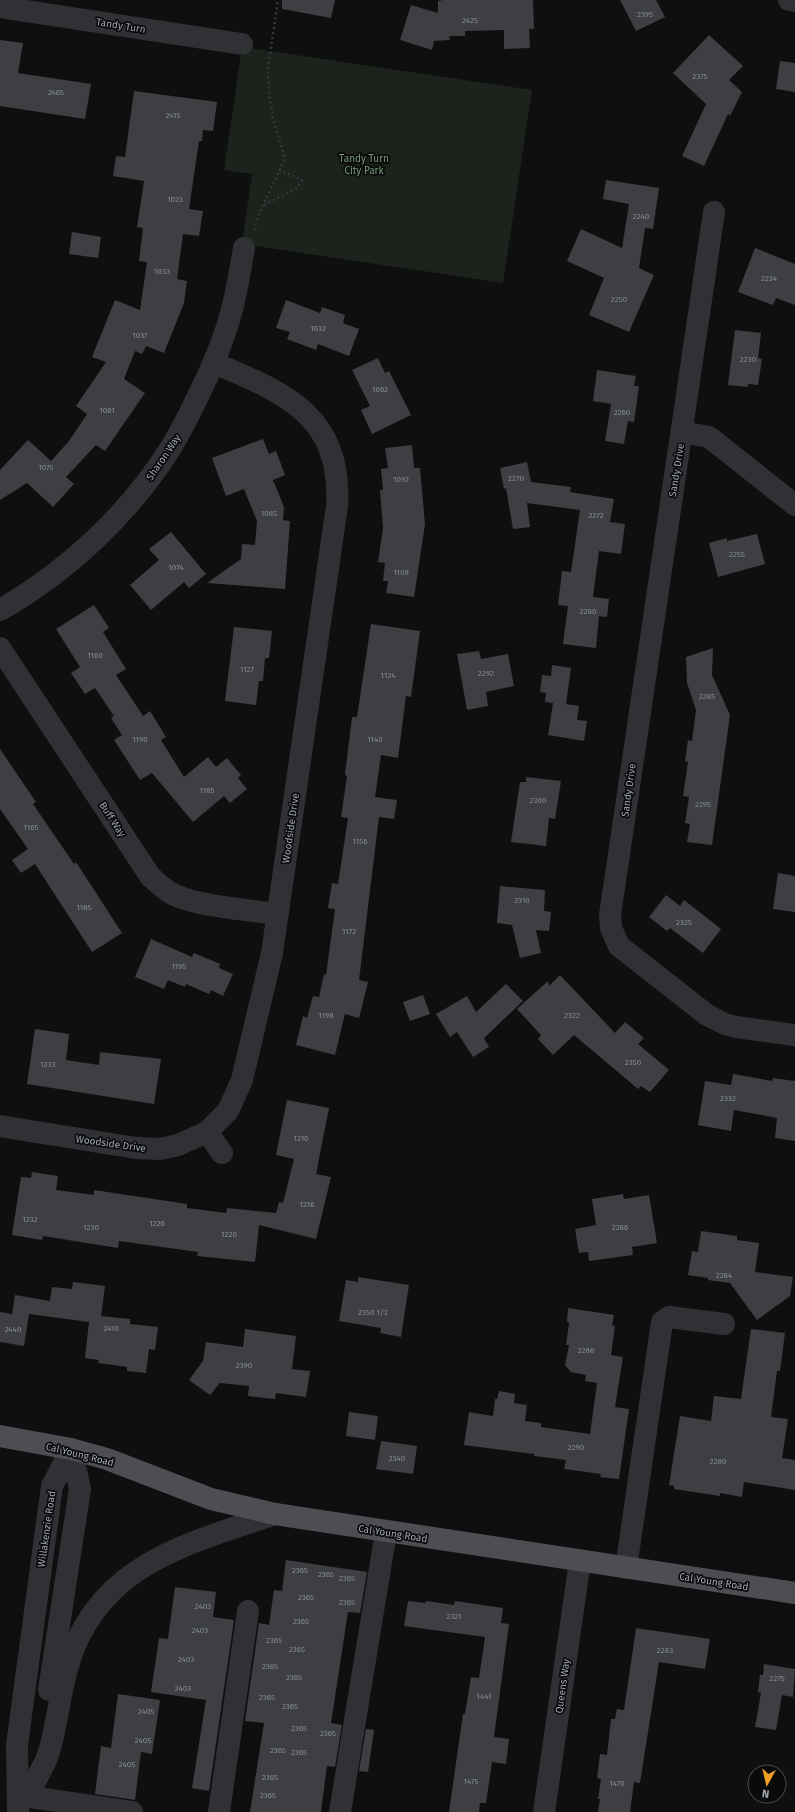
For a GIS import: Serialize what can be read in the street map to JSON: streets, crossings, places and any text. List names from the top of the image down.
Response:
{
  "streets": {
    "main road": ["Cal Young Road"],
    "street": [
      "Tandy Turn",
      "Sharon Way",
      "Sandy Drive",
      "Buff Way",
      "Woodside Drive",
      "Willakenzie Road",
      "Queens Way"
    ]
  },
  "crossings": [
    ["Sharon Way", "Woodside Drive"],
    ["Buff Way", "Woodside Drive"],
    ["Cal Young Road", "Willakenzie Road"],
    ["Cal Young Road", "Queens Way"]
  ],
  "parks": ["Tandy Turn City Park"],
  "house_numbers": [
    "2395",
    "2425",
    "2375",
    "2465",
    "2415",
    "1023",
    "2240",
    "1033",
    "2234",
    "2250",
    "1032",
    "1037",
    "2230",
    "1062",
    "1061",
    "2260",
    "1075",
    "2270",
    "1092",
    "1085",
    "2272",
    "2255",
    "1074",
    "1108",
    "2280",
    "1160",
    "1127",
    "2292",
    "1124",
    "2285",
    "1190",
    "1140",
    "1185",
    "2300",
    "2295",
    "1165",
    "1156",
    "2310",
    "1185",
    "2325",
    "1172",
    "1195",
    "1198",
    "2322",
    "2350",
    "1233",
    "2332",
    "1210",
    "1216",
    "1232",
    "1226",
    "1230",
    "2286",
    "1220",
    "2284",
    "2350 1/2",
    "2410",
    "2440",
    "2288",
    "2390",
    "2290",
    "2340",
    "2280",
    "2365",
    "2365",
    "2365",
    "2365",
    "2365",
    "2403",
    "2321",
    "2365",
    "2403",
    "2365",
    "2365",
    "2283",
    "2403",
    "2365",
    "2365",
    "2275",
    "2403",
    "1441",
    "2365",
    "2365",
    "2405",
    "2365",
    "2365",
    "2405",
    "2365",
    "2365",
    "2405",
    "2365",
    "1475",
    "1470",
    "2365"
  ],
  "north": "bottom"
}
